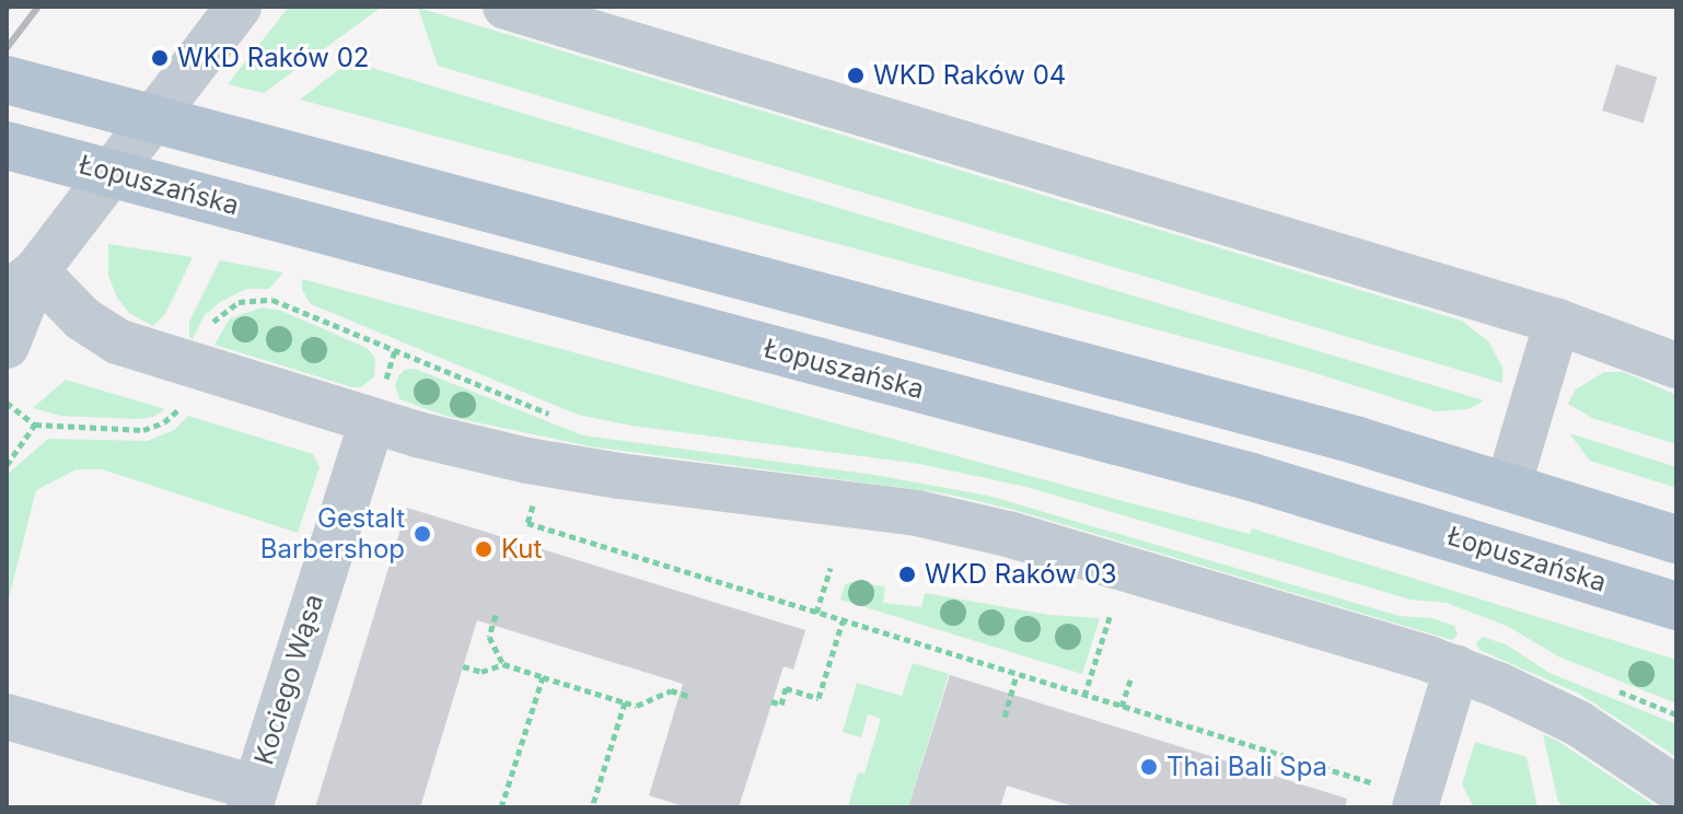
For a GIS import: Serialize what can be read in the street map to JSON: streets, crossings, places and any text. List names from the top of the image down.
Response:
{
  "streets": {
    "main road": ["Łopuszańska"],
    "street": ["Kociego Wąsa"]
  },
  "places": [
    "WKD Raków 02",
    "WKD Raków 04",
    "Gestalt Barbershop",
    "Kut",
    "WKD Raków 03",
    "Thai Bali Spa"
  ]
}
